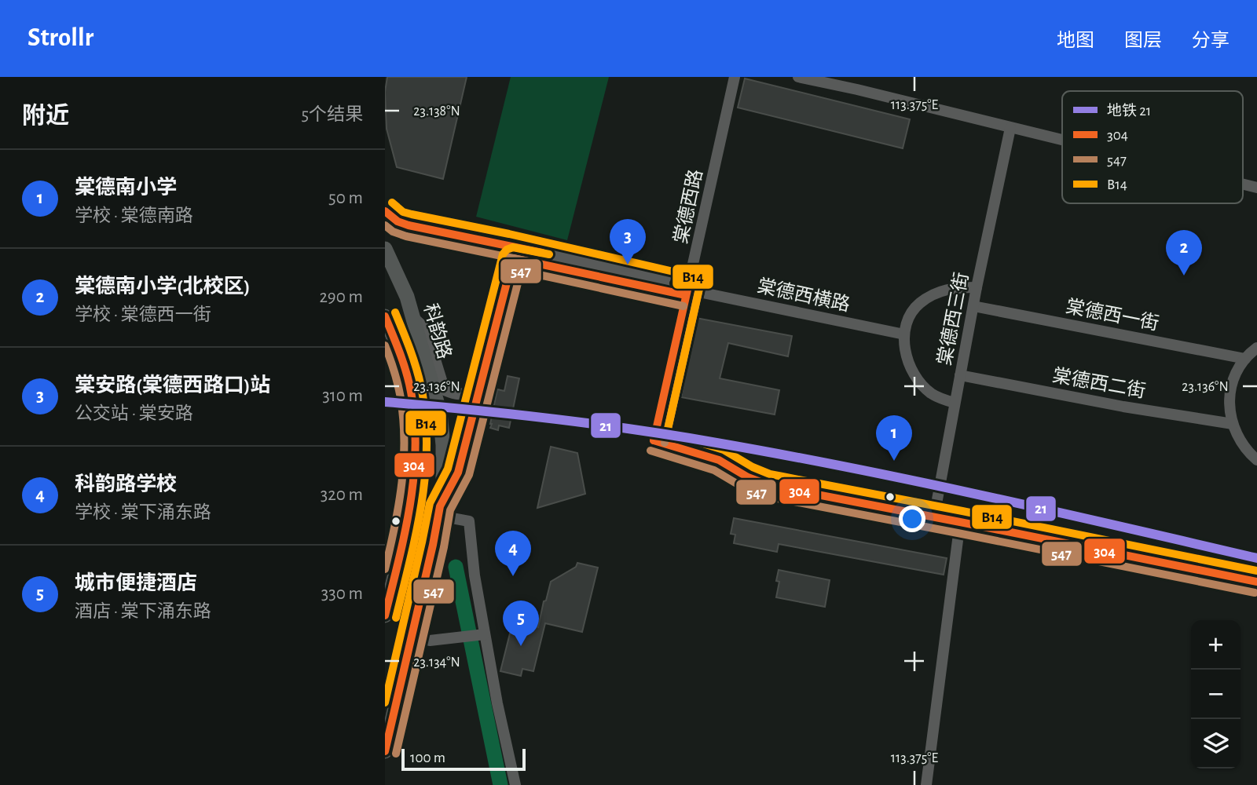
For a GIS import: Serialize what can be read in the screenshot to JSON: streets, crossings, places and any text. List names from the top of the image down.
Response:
{
  "streets": {
    "highway": ["科韵路"],
    "street": [
      "棠德西路",
      "棠德西横路",
      "棠德西一街",
      "棠德西三街",
      "棠德西二街"
    ]
  },
  "crossings": [
    ["棠德西路", "棠德西横路"],
    ["棠德西路", "棠德西三街"],
    ["棠德西一街", "棠德西三街"],
    ["棠德西三街", "棠德西二街"]
  ],
  "lines": [
    "transit line B14",
    "transit line 304",
    "transit line 547",
    "metro line 21"
  ],
  "legend": [
    "地铁 21",
    "304",
    "547",
    "B14"
  ],
  "scale_bar": "100 m",
  "page": {
    "header": "Strollr",
    "nav": ["地图", "图层", "分享"],
    "heading": ["附近", "5个结果"],
    "list": [
      {
        "mark": "1",
        "name": "棠德南小学",
        "note": "学校 · 棠德南路",
        "value": "50 m"
      },
      {
        "mark": "2",
        "name": "棠德南小学(北校区)",
        "note": "学校 · 棠德西一街",
        "value": "290 m"
      },
      {
        "mark": "3",
        "name": "棠安路(棠德西路口)站",
        "note": "公交站 · 棠安路",
        "value": "310 m"
      },
      {
        "mark": "4",
        "name": "科韵路学校",
        "note": "学校 · 棠下涌东路",
        "value": "320 m"
      },
      {
        "mark": "5",
        "name": "城市便捷酒店",
        "note": "酒店 · 棠下涌东路",
        "value": "330 m"
      }
    ],
    "pins": [
      "3",
      "2",
      "1",
      "4",
      "5"
    ],
    "map_buttons": ["+", "−"],
    "scale": "100 m"
  },
  "coordinates": [
    "113.375°E",
    "23.138°N",
    "23.136°N",
    "23.134°N"
  ]
}
